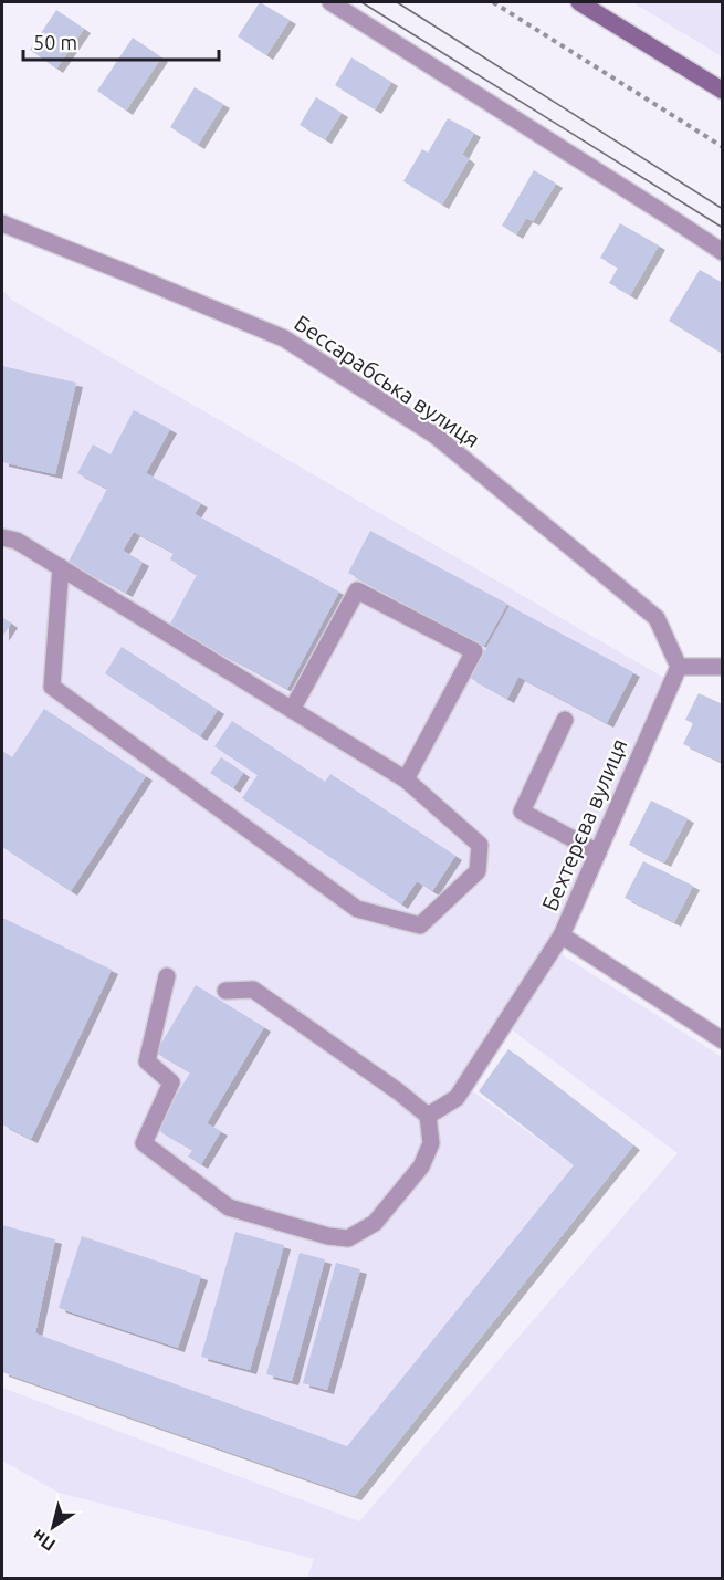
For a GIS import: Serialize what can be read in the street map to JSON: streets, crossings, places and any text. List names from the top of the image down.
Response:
{
  "streets": {
    "street": ["Бессарабська вулиця", "Бехтерєва вулиця"]
  },
  "crossings": [
    ["Бессарабська вулиця", "Бехтерєва вулиця"]
  ],
  "scale_bar": "50 m",
  "north": "bottom left"
}
